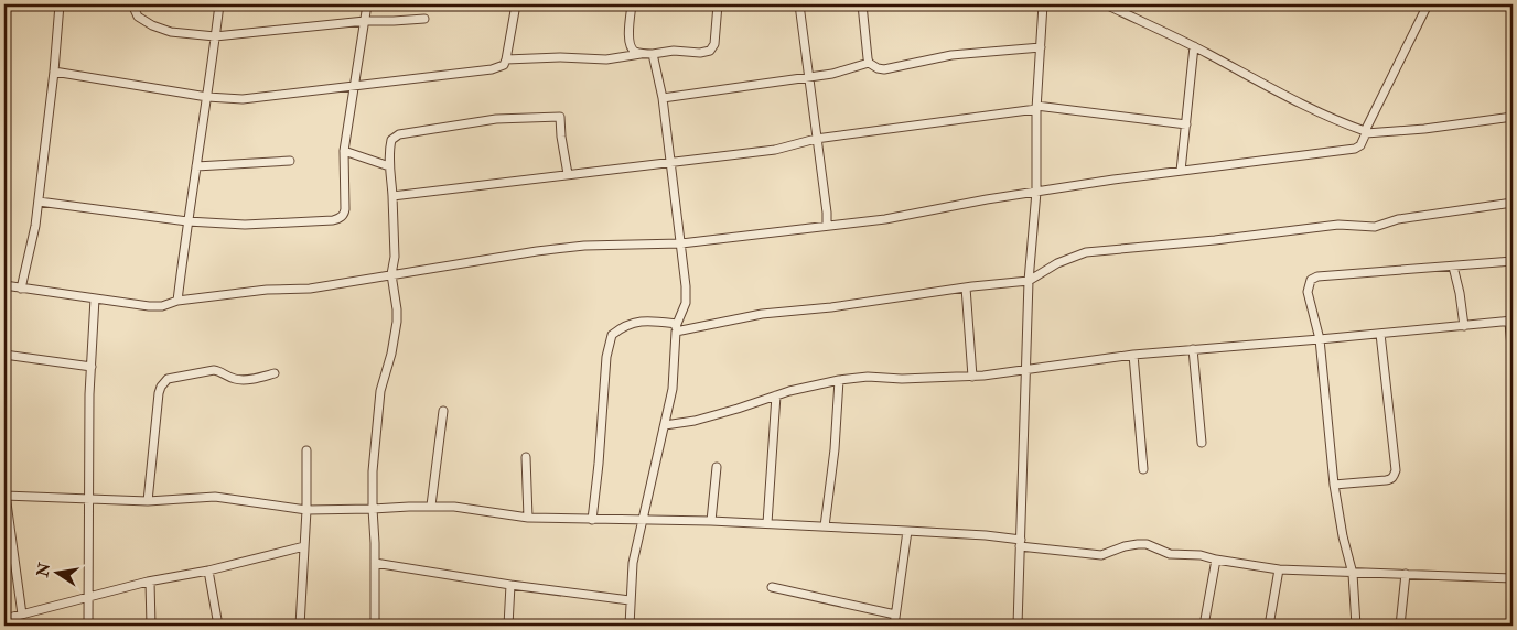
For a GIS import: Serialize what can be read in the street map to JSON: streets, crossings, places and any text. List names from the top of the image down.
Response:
{
  "north": "left"
}
